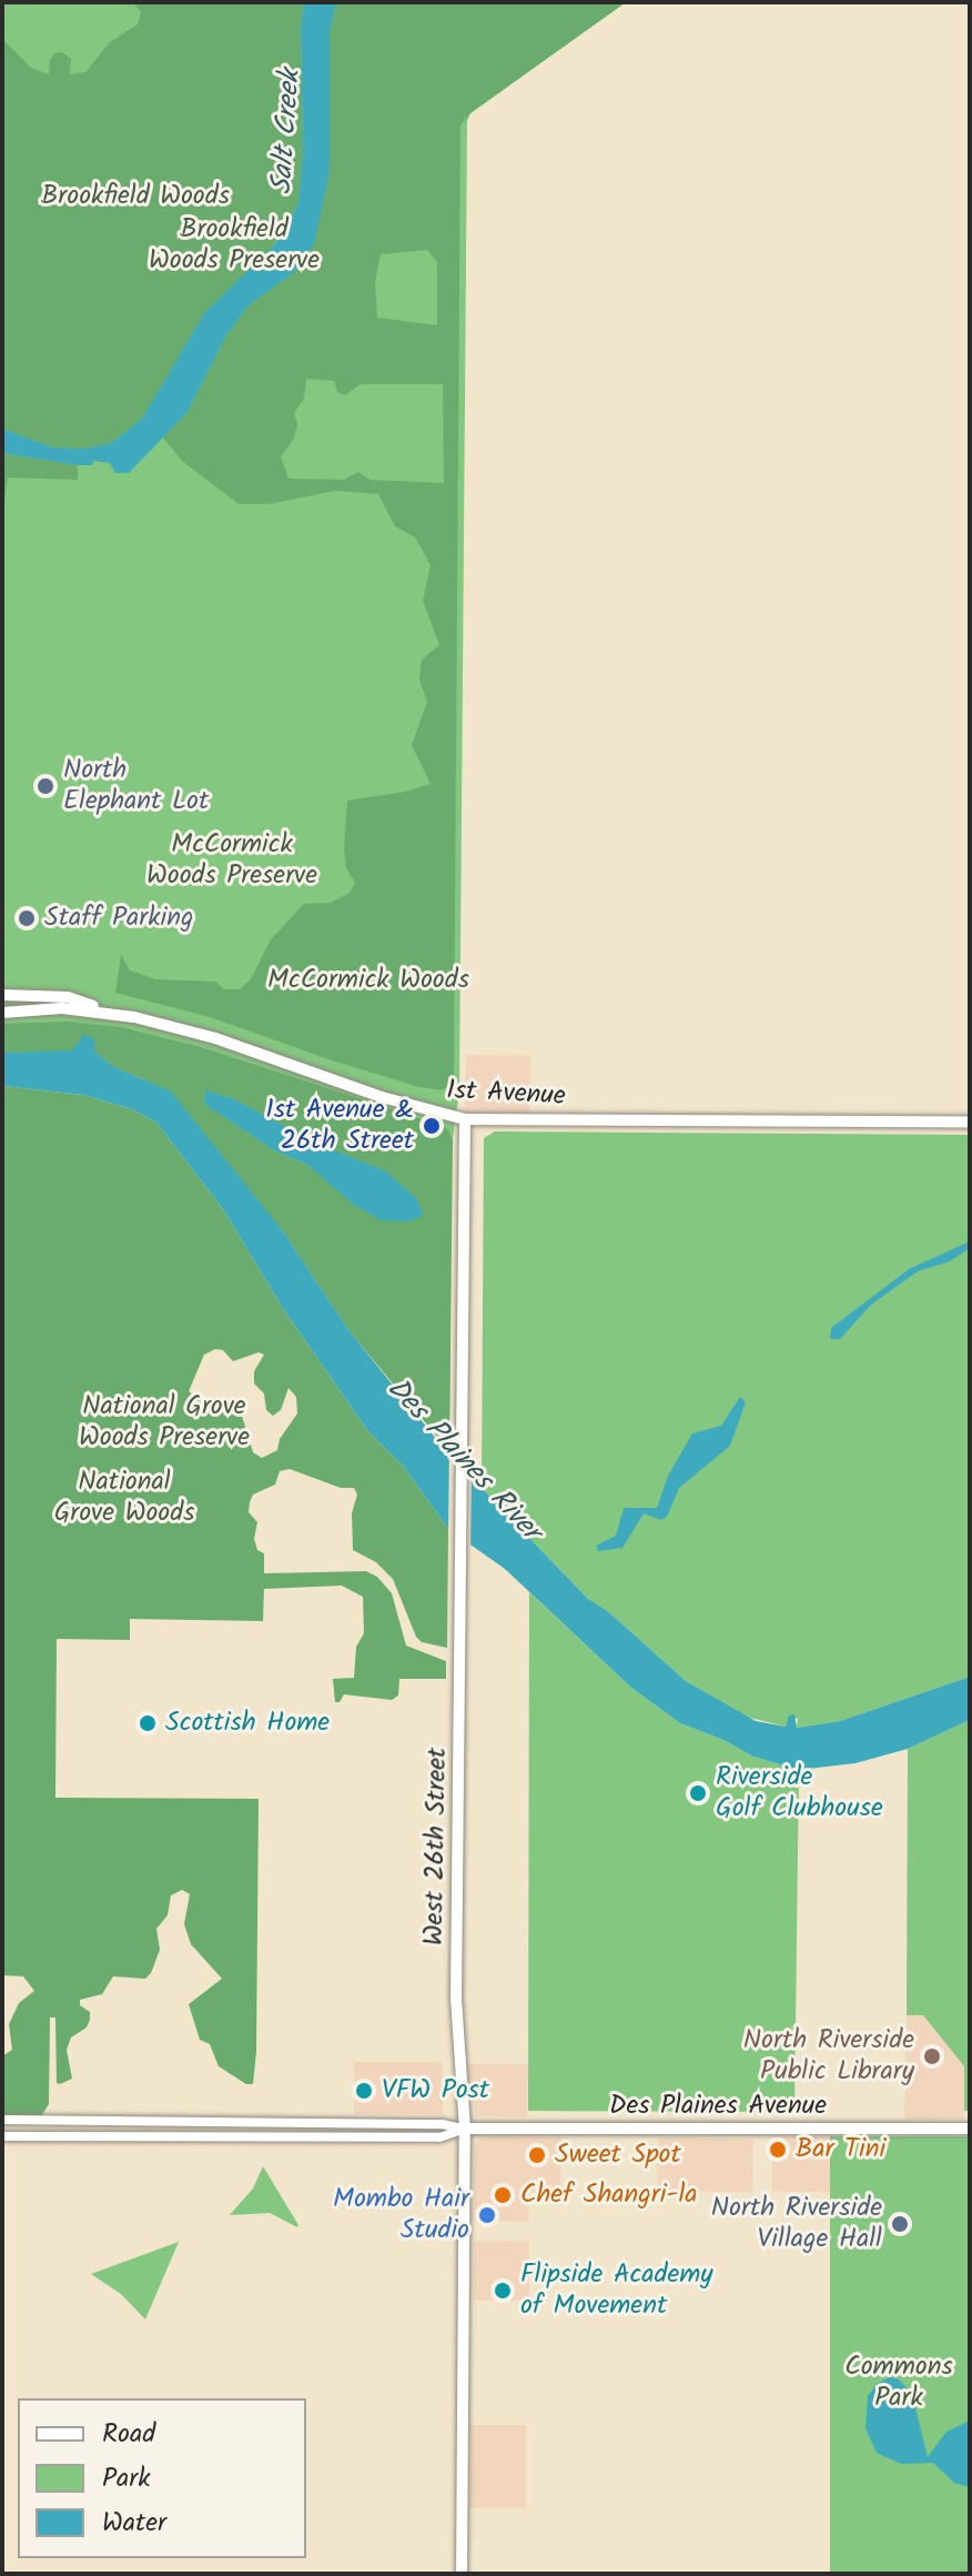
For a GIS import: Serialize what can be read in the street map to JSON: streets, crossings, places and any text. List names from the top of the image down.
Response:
{
  "streets": {
    "main road": ["1st Avenue", "West 26th Street", "Des Plaines Avenue"]
  },
  "crossings": [
    ["1st Avenue", "West 26th Street"],
    ["West 26th Street", "Des Plaines Avenue"]
  ],
  "water": ["Salt Creek", "Des Plaines River"],
  "parks": [
    "Brookfield Woods",
    "Brookfield Woods Preserve",
    "McCormick Woods Preserve",
    "McCormick Woods",
    "National Grove Woods Preserve",
    "National Grove Woods",
    "Commons Park"
  ],
  "places": [
    "North Elephant Lot",
    "Staff Parking",
    "1st Avenue & 26th Street",
    "Scottish Home",
    "Riverside Golf Clubhouse",
    "North Riverside Public Library",
    "VFW Post",
    "Bar Tini",
    "Sweet Spot",
    "Chef Shangri-la",
    "Mombo Hair Studio",
    "North Riverside Village Hall",
    "Flipside Academy of Movement"
  ],
  "legend": ["Road", "Park", "Water"]
}
